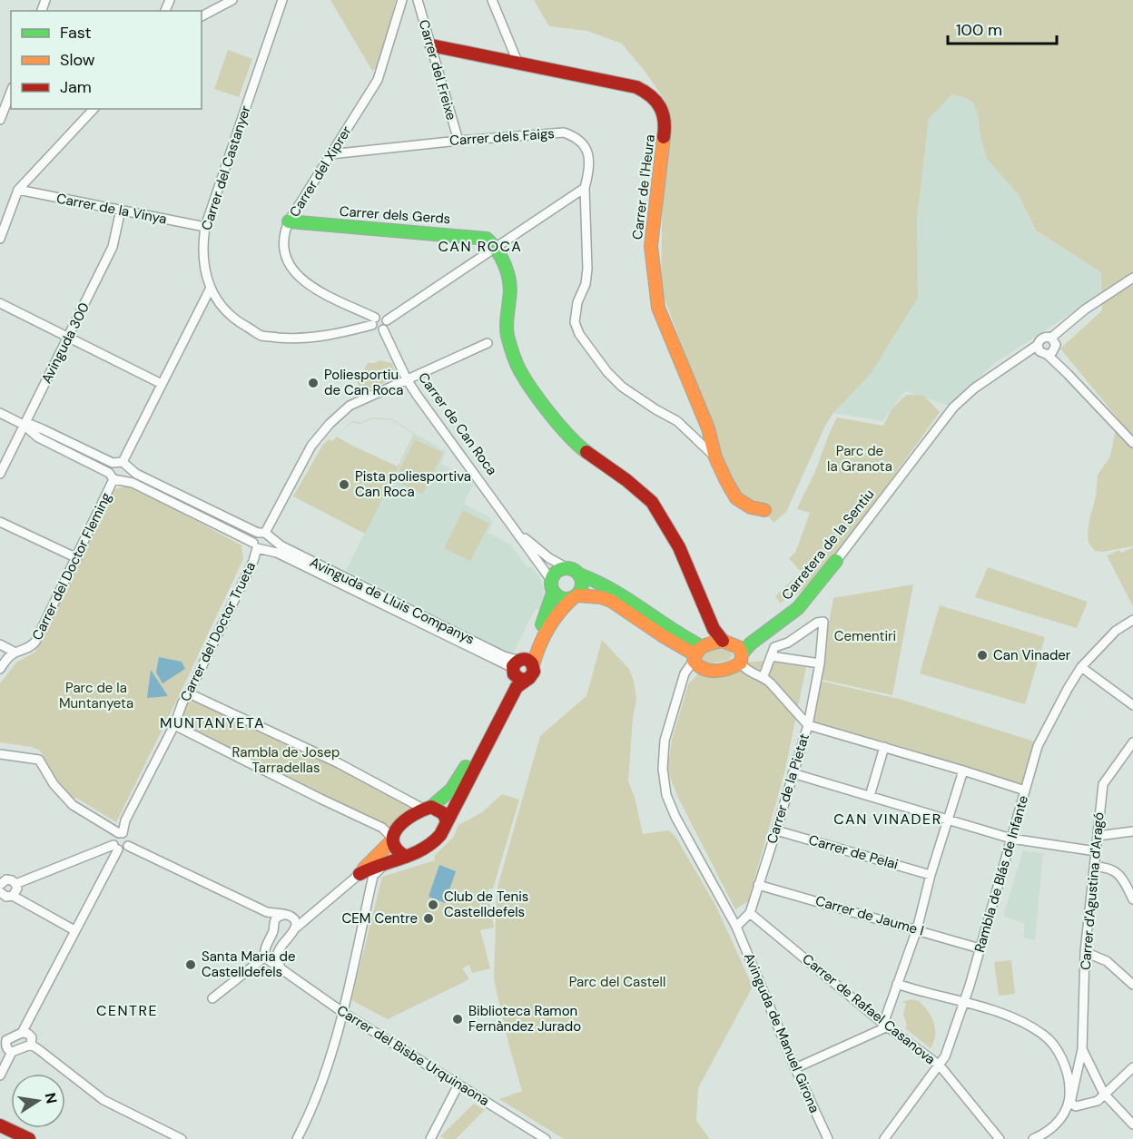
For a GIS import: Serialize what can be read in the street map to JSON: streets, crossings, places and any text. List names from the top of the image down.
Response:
{
  "streets": {
    "street": [
      "Carrer del Freixe",
      "Carrer dels Faigs",
      "Carrer del Castanyer",
      "Carrer del Xiprer",
      "Carrer de l'Heura",
      "Carrer de la Vinya",
      "Carrer dels Gerds",
      "Avinguda 300",
      "Carrer de Can Roca",
      "Carretera de la Sentiu",
      "Carrer del Doctor Fleming",
      "Avinguda de Lluis Companys",
      "Carrer del Doctor Trueta",
      "Carrer de la Pietat",
      "Carrer de Pelai",
      "Rambla de Blás de Infante",
      "Carrer d'Agustina d'Aragó",
      "Carrer de Jaume I",
      "Carrer de Rafael Casanova",
      "Avinguda de Manuel Girona",
      "Carrer del Bisbe Urquinaona"
    ]
  },
  "crossings": [
    ["Carrer del Freixe", "Carrer dels Faigs"],
    ["Carrer del Freixe", "Carrer de l'Heura"],
    ["Carrer dels Faigs", "Carrer del Xiprer"],
    ["Carrer del Castanyer", "Carrer del Xiprer"],
    ["Carrer del Castanyer", "Carrer de la Vinya"],
    ["Carrer del Castanyer", "Carrer de Can Roca"],
    ["Carrer del Xiprer", "Carrer dels Gerds"],
    ["Carrer del Xiprer", "Carrer de Can Roca"],
    ["Carrer de la Vinya", "Avinguda 300"],
    ["Avinguda 300", "Avinguda de Lluis Companys"],
    ["Carrer del Doctor Fleming", "Avinguda de Lluis Companys"],
    ["Avinguda de Lluis Companys", "Carrer del Doctor Trueta"],
    ["Carrer de la Pietat", "Carrer de Pelai"],
    ["Carrer de la Pietat", "Carrer de Jaume I"],
    ["Carrer de la Pietat", "Carrer de Rafael Casanova"],
    ["Rambla de Blás de Infante", "Carrer de Jaume I"],
    ["Rambla de Blás de Infante", "Carrer de Rafael Casanova"]
  ],
  "districts": [
    "CAN ROCA",
    "MUNTANYETA",
    "CAN VINADER",
    "CENTRE"
  ],
  "parks": [
    "Parc de la Granota",
    "Cementiri",
    "Parc de la Muntanyeta",
    "Rambla de Josep Tarradellas",
    "Parc del Castell"
  ],
  "places": [
    "Poliesportiu de Can Roca",
    "Pista poliesportiva Can Roca",
    "Can Vinader",
    "Club de Tenis Castelldefels",
    "CEM Centre",
    "Santa Maria de Castelldefels",
    "Biblioteca Ramon Fernàndez Jurado"
  ],
  "legend": ["Fast", "Slow", "Jam"],
  "scale_bar": "100 m",
  "north": "right"
}
